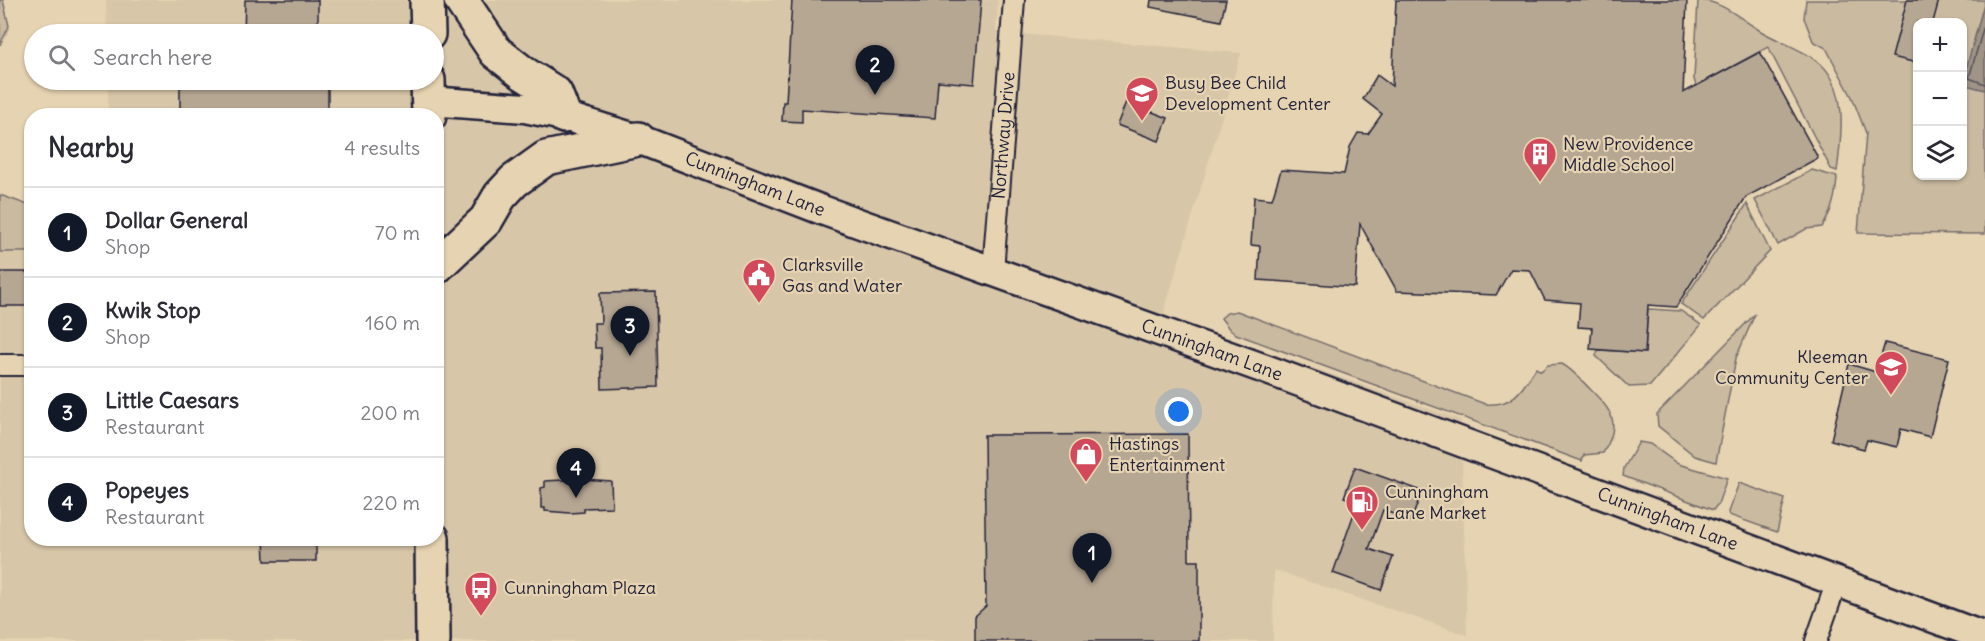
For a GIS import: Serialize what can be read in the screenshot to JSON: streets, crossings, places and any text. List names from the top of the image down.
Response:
{
  "streets": {
    "street": ["Northway Drive", "Cunningham Lane"]
  },
  "crossings": [
    ["Northway Drive", "Cunningham Lane"]
  ],
  "places": {
    "school or university": ["Busy Bee Child Development Center", "Kleeman Community Center"],
    "building": ["New Providence Middle School"],
    "public building": ["Clarksville Gas and Water"],
    "shop": ["Hastings Entertainment"],
    "fuel station": ["Cunningham Lane Market"],
    "bus stop": ["Cunningham Plaza"]
  },
  "page": {
    "map_buttons": ["+", "−"],
    "search": "Search here",
    "pins": [
      "2",
      "3",
      "4",
      "1"
    ],
    "heading": ["Nearby", "4 results"],
    "list": [
      {
        "mark": "1",
        "name": "Dollar General",
        "note": "Shop",
        "value": "70 m"
      },
      {
        "mark": "2",
        "name": "Kwik Stop",
        "note": "Shop",
        "value": "160 m"
      },
      {
        "mark": "3",
        "name": "Little Caesars",
        "note": "Restaurant",
        "value": "200 m"
      },
      {
        "mark": "4",
        "name": "Popeyes",
        "note": "Restaurant",
        "value": "220 m"
      }
    ]
  }
}
